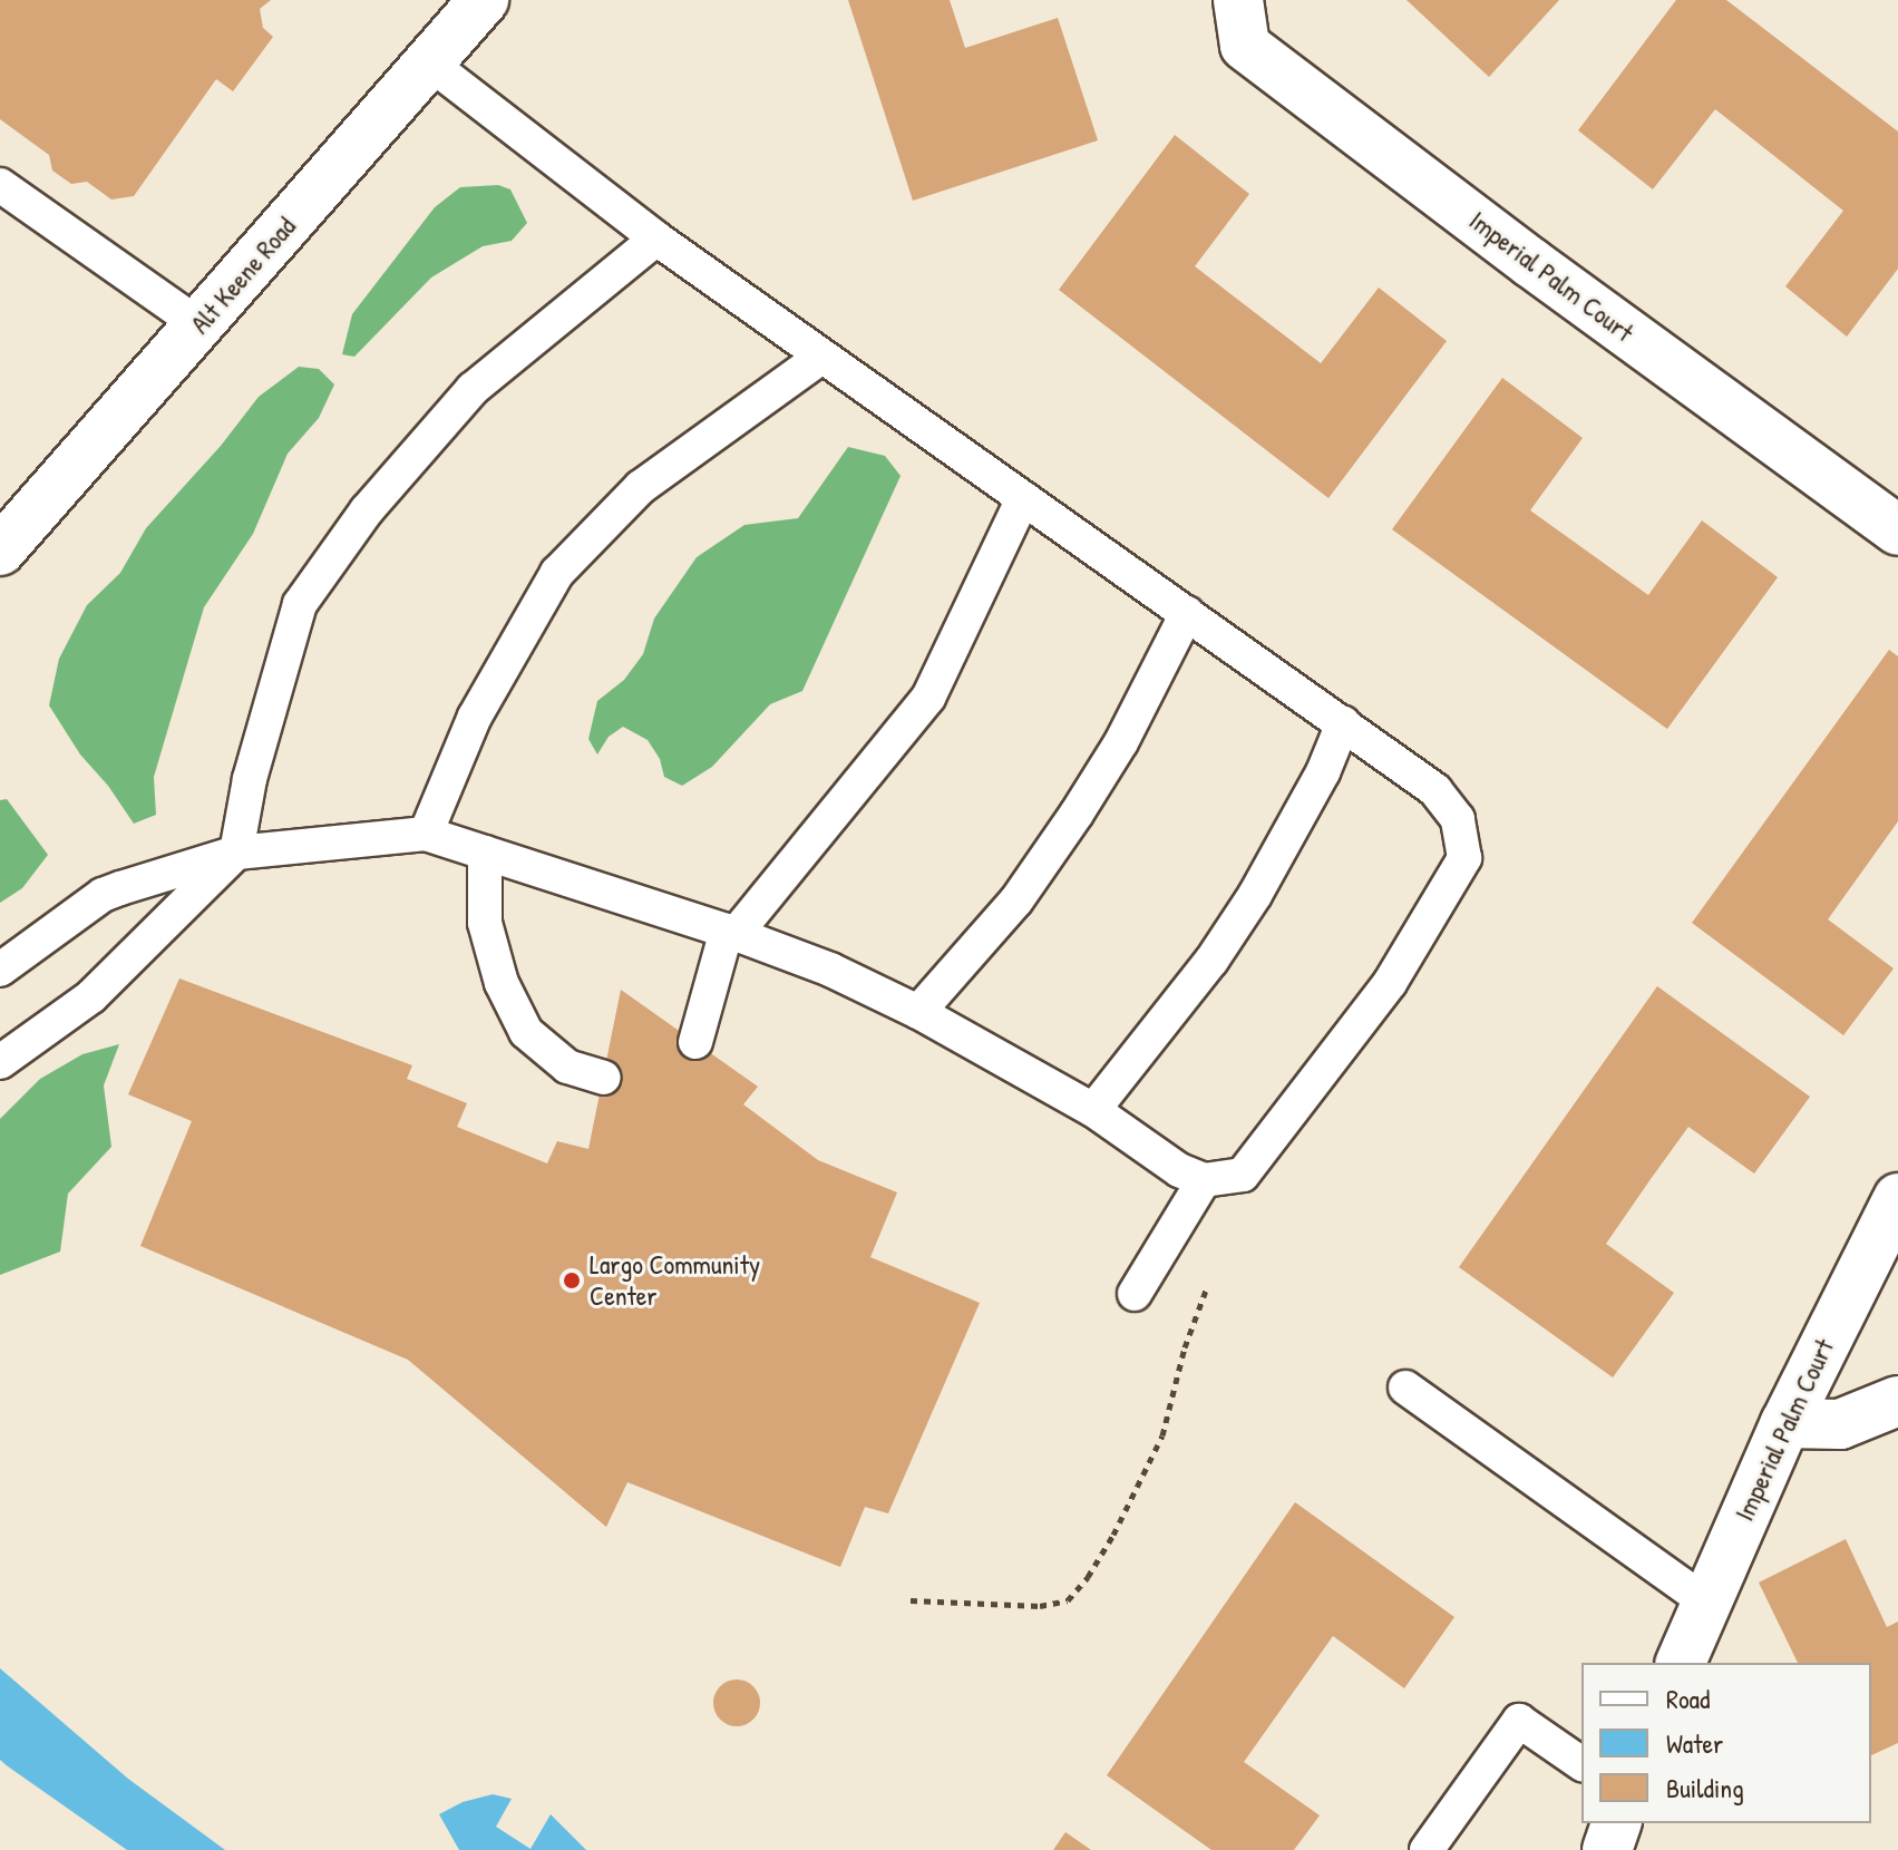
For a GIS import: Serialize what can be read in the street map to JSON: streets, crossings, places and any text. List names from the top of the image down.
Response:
{
  "streets": {
    "street": ["Alt Keene Road", "Imperial Palm Court"]
  },
  "places": ["Largo Community Center"],
  "legend": ["Road", "Water", "Building"]
}
